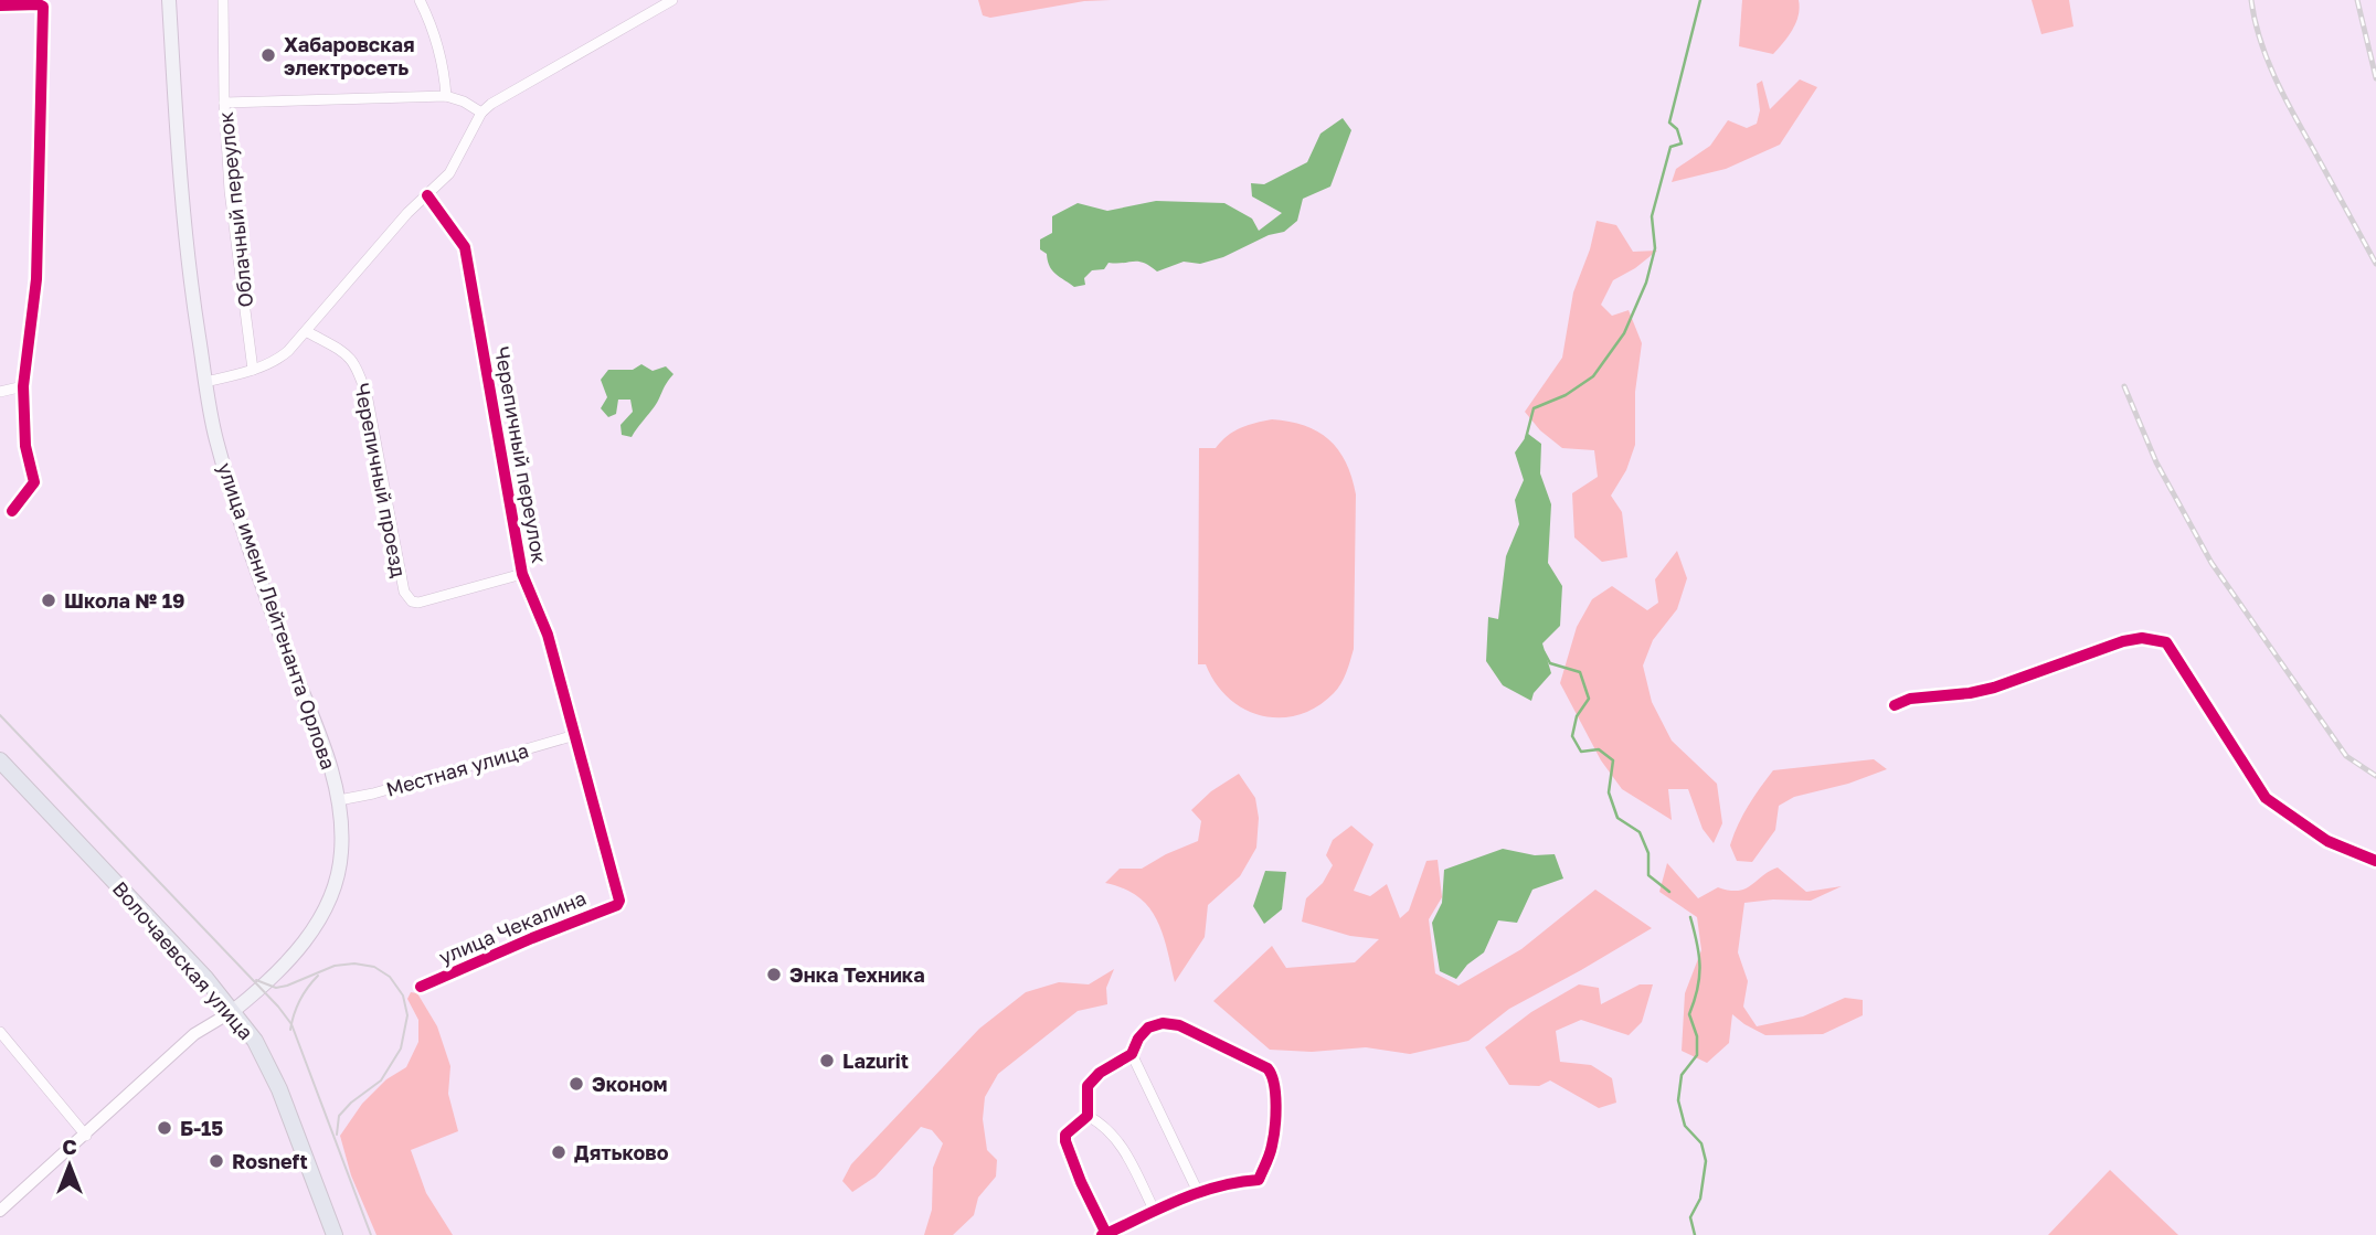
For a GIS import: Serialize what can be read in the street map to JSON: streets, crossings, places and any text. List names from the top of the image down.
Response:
{
  "streets": {
    "main road": ["улица имени Лейтенанта Орлова", "Волочаевская улица"],
    "street": [
      "Облачный переулок",
      "Черепичный переулок",
      "Черепичный проезд",
      "Местная улица",
      "улица Чекалина"
    ]
  },
  "crossings": [
    ["Черепичный переулок", "Черепичный проезд"],
    ["Черепичный переулок", "Местная улица"],
    ["Черепичный переулок", "улица Чекалина"],
    ["улица имени Лейтенанта Орлова", "Местная улица"],
    ["улица имени Лейтенанта Орлова", "Волочаевская улица"]
  ],
  "places": [
    "Хабаровская электросеть",
    "Школа № 19",
    "Энка Техника",
    "Lazurit",
    "Эконом",
    "Б-15",
    "Дятьково",
    "Rosneft"
  ],
  "north": "top"
}
